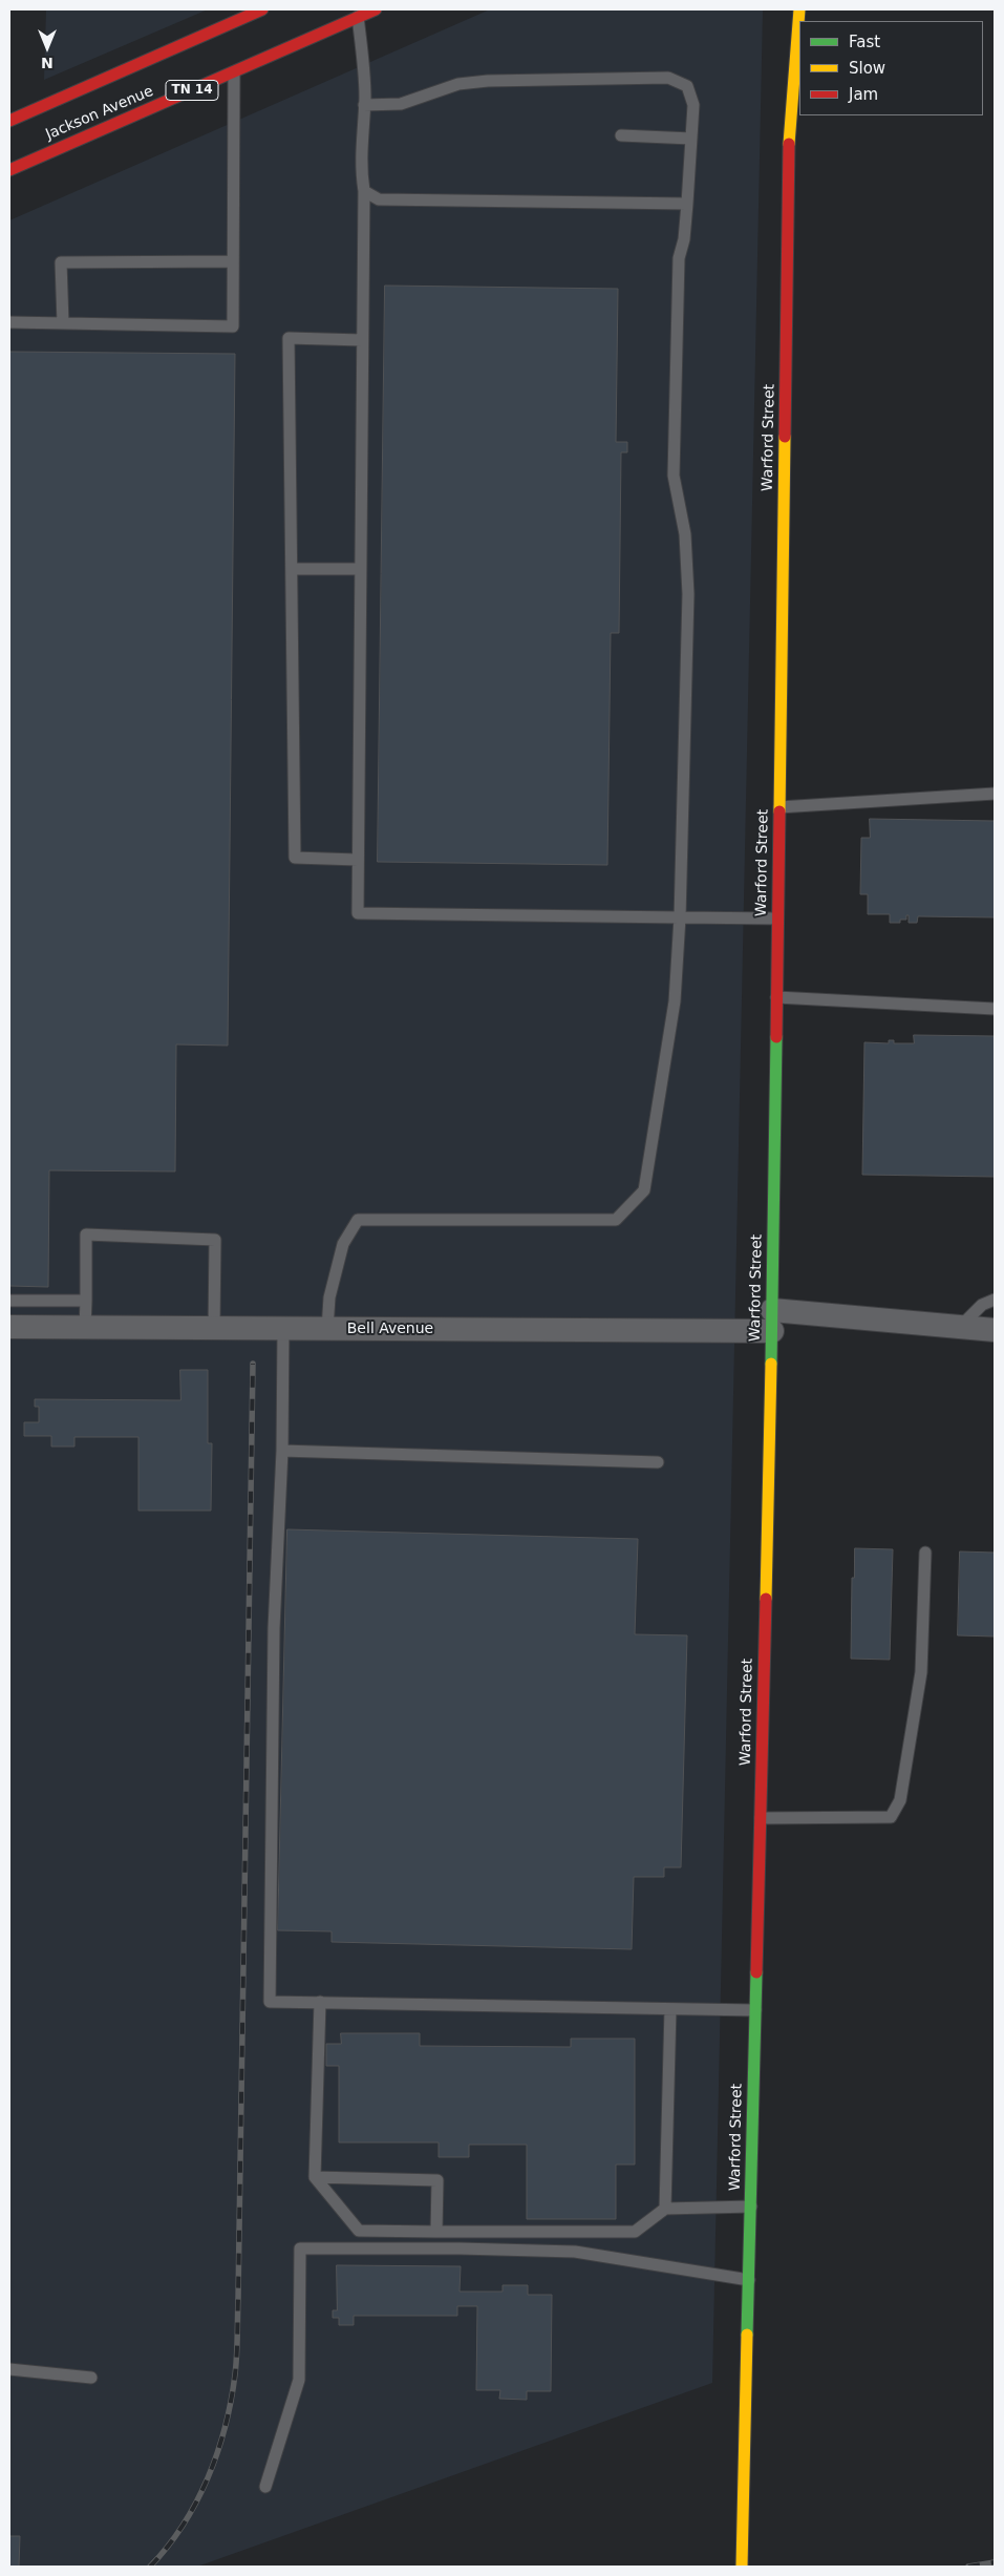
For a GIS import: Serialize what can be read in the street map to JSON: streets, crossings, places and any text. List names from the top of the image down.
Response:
{
  "streets": {
    "main road": ["TN 14", "Jackson Avenue", "Warford Street"],
    "street": ["Bell Avenue"]
  },
  "crossings": [
    ["Warford Street", "Bell Avenue"]
  ],
  "legend": ["Fast", "Slow", "Jam"],
  "north": "bottom"
}
